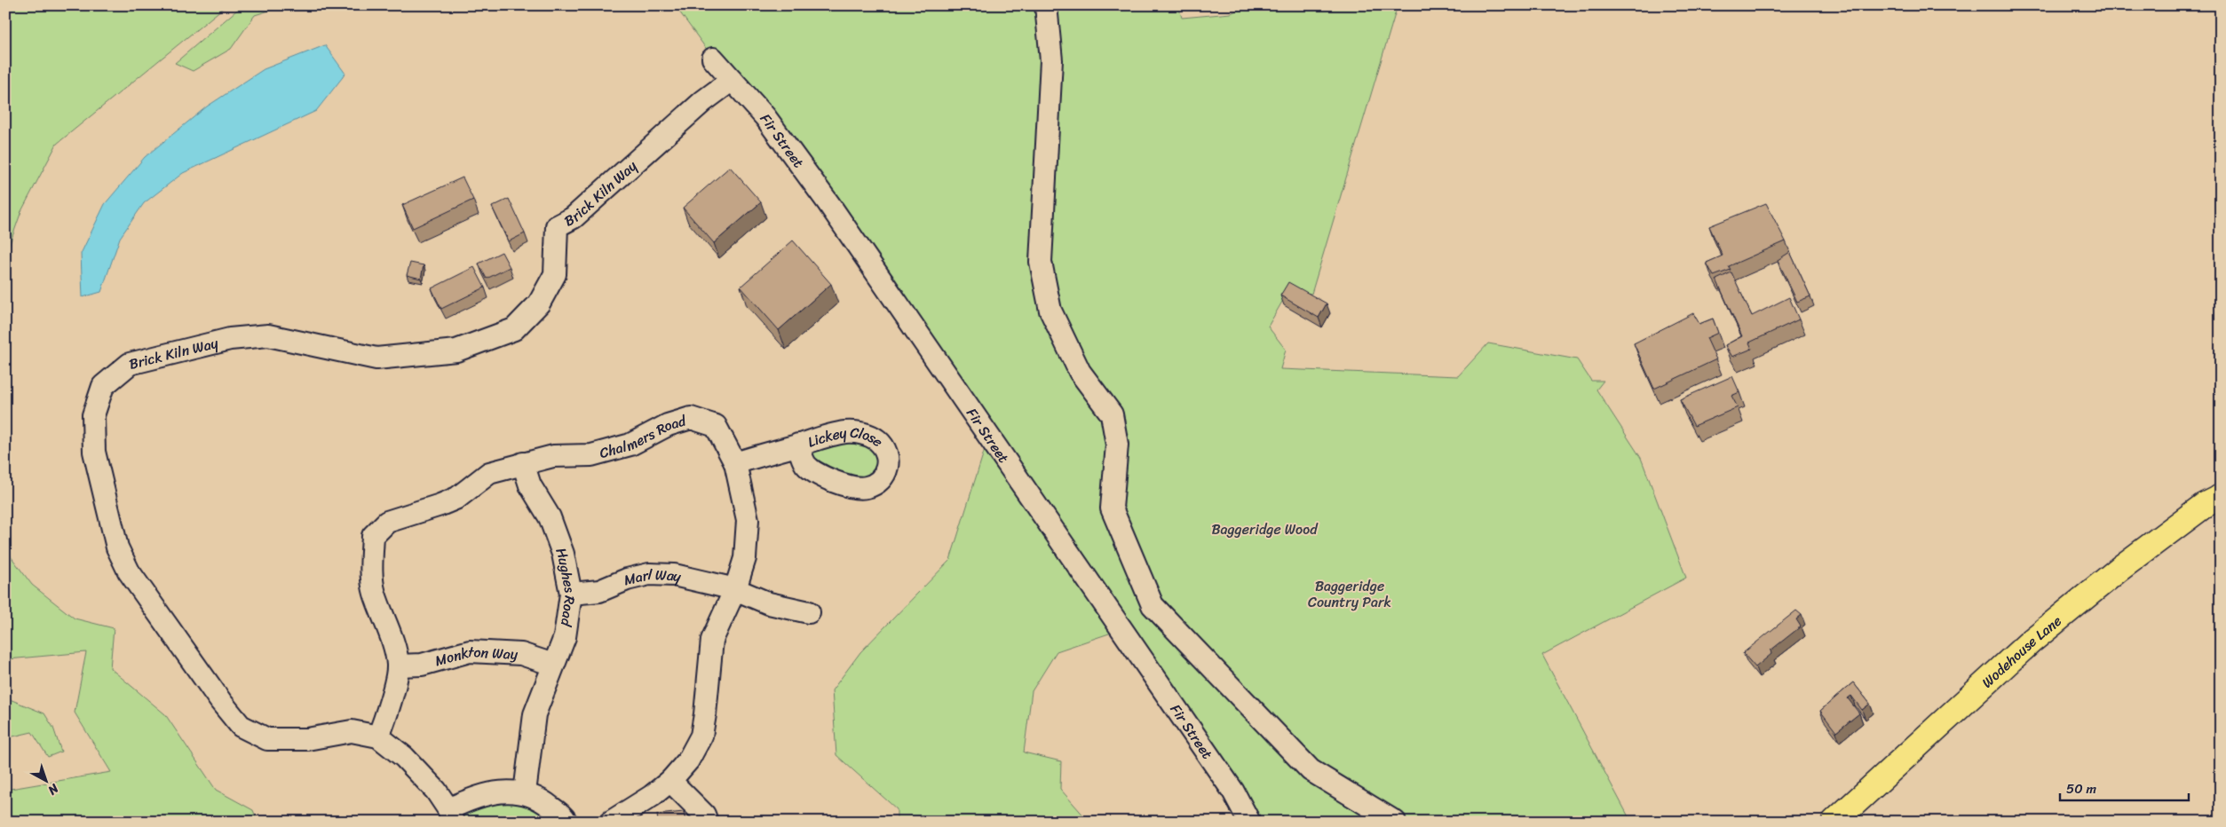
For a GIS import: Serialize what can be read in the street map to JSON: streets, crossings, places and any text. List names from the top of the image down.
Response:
{
  "streets": {
    "main road": ["Wodehouse Lane"],
    "street": [
      "Fir Street",
      "Brick Kiln Way",
      "Chalmers Road",
      "Lickey Close",
      "Marl Way",
      "Hughes Road",
      "Monkton Way"
    ]
  },
  "crossings": [
    ["Fir Street", "Brick Kiln Way"],
    ["Brick Kiln Way", "Chalmers Road"],
    ["Chalmers Road", "Lickey Close"],
    ["Chalmers Road", "Marl Way"],
    ["Chalmers Road", "Hughes Road"],
    ["Chalmers Road", "Monkton Way"],
    ["Marl Way", "Hughes Road"],
    ["Hughes Road", "Monkton Way"]
  ],
  "parks": ["Baggeridge Wood", "Baggeridge Country Park"],
  "scale_bar": "50 m",
  "north": "bottom right"
}
